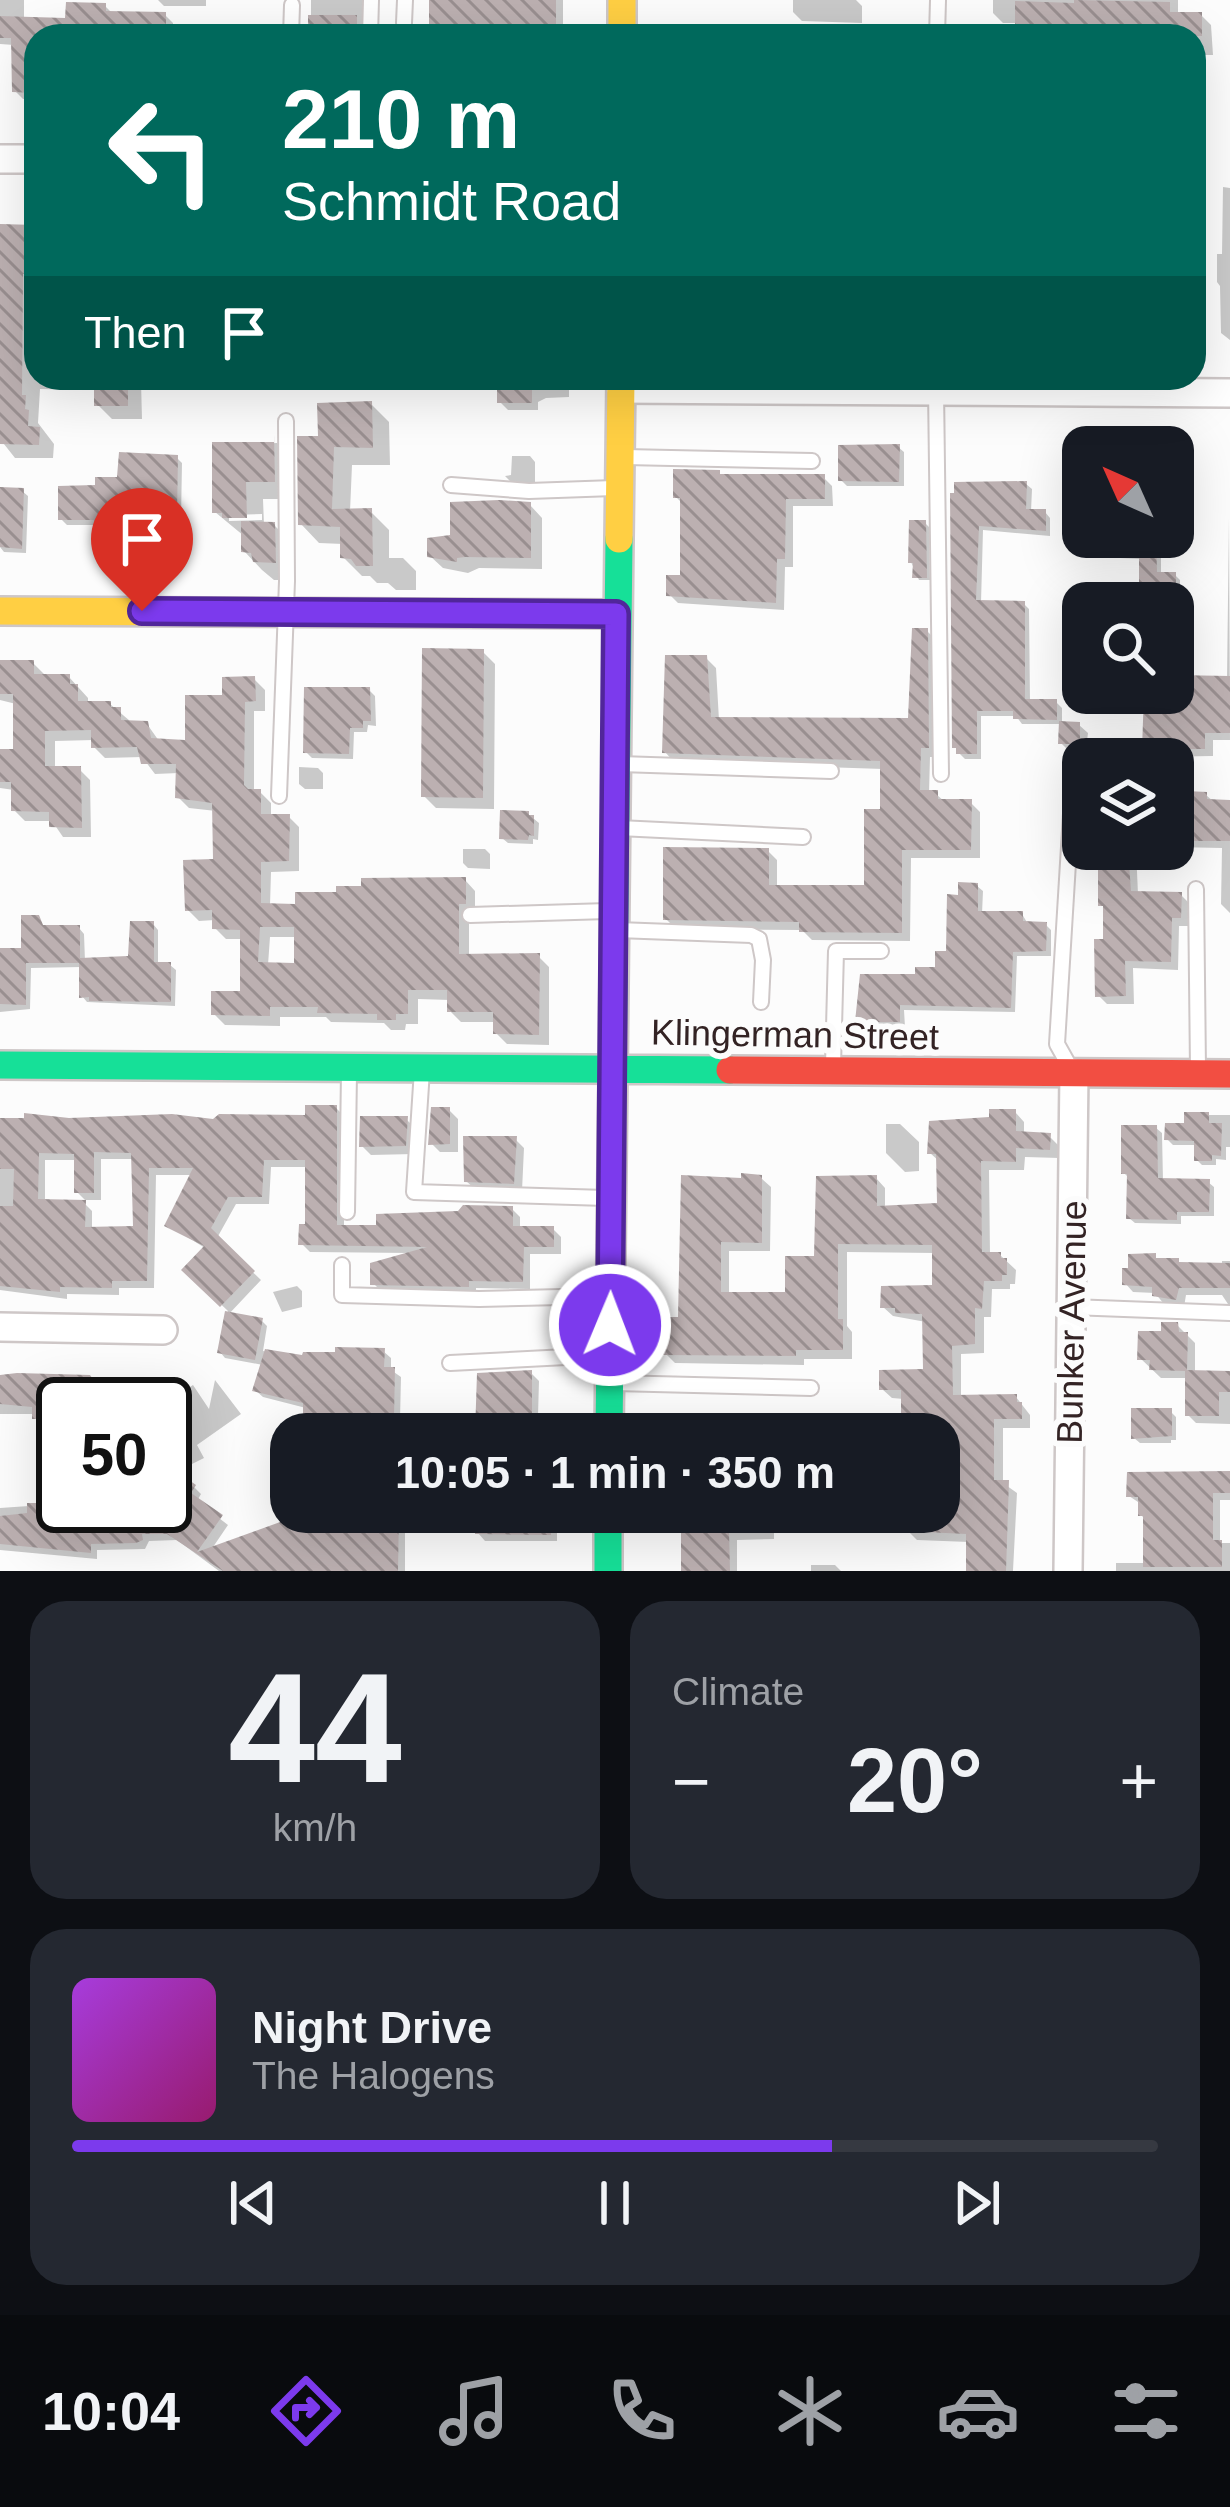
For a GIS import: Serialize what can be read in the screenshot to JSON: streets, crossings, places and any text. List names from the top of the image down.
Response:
{
  "streets": {
    "street": ["Klingerman Street", "Bunker Avenue"]
  },
  "crossings": [
    ["Klingerman Street", "Bunker Avenue"]
  ],
  "north": "top left",
  "page": {
    "turn": ["210 m", "Schmidt Road"],
    "then": "Then",
    "limit": "50",
    "trip": "10:05 · 1 min · 350 m",
    "tile": [
      ["44", "km/h"],
      "Climate"
    ],
    "heat": ["−", "20°", "+"],
    "song": ["Night Drive", "The Halogens"],
    "tabs": "10:04"
  }
}
